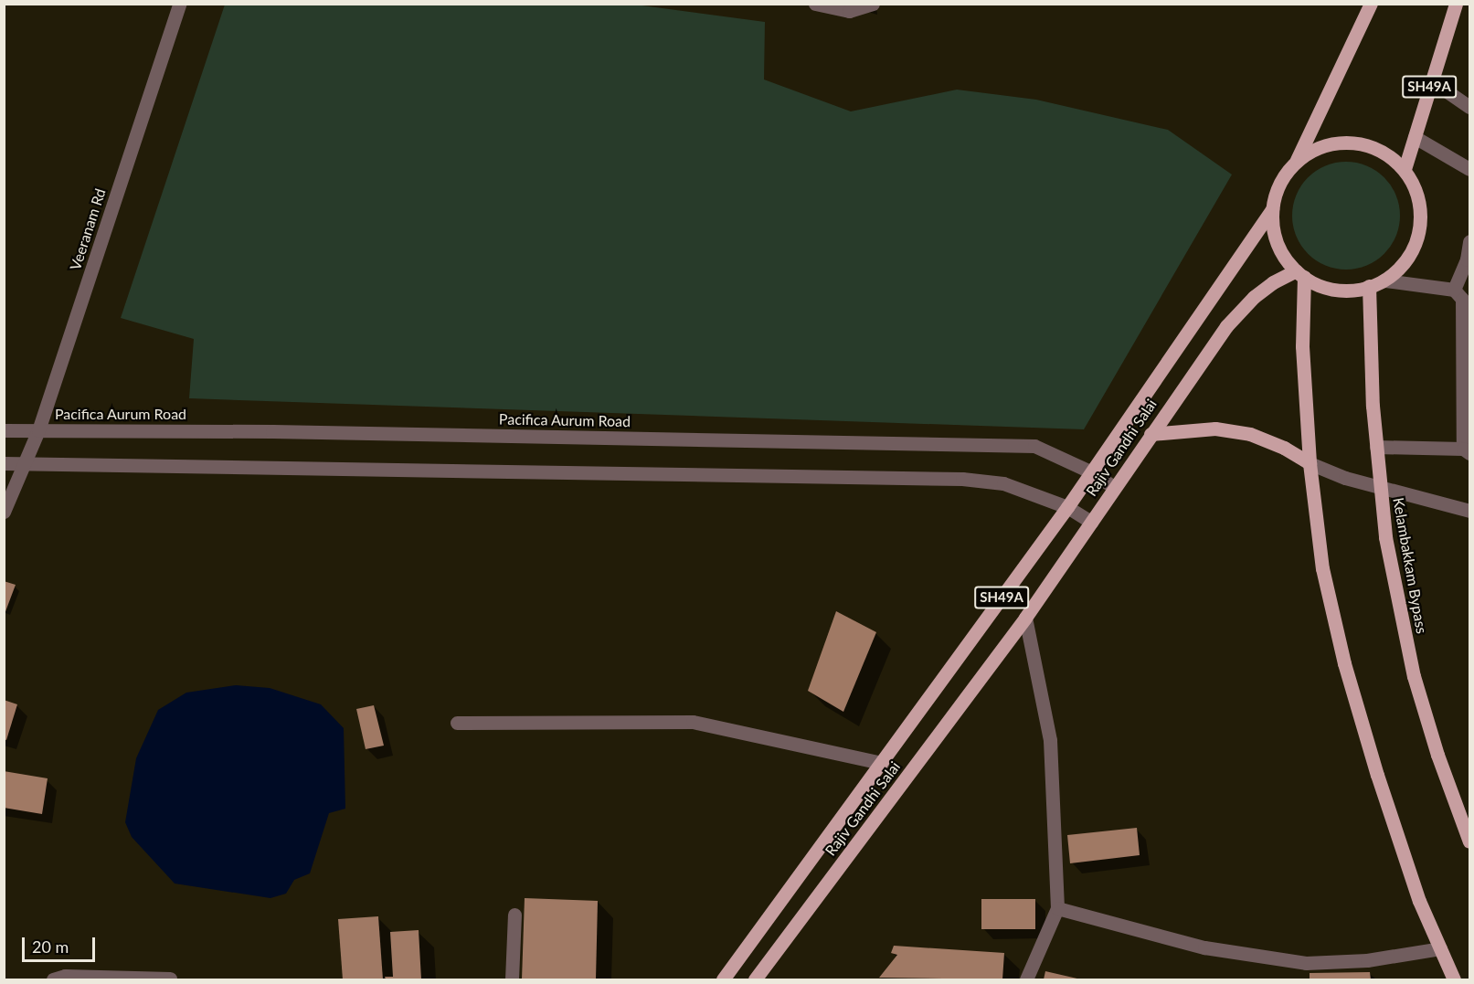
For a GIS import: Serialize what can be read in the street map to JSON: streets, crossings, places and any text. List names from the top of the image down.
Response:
{
  "streets": {
    "main road": ["SH49A", "Rajiv Gandhi Salai", "Kelambakkam Bypass"],
    "street": ["Veeranam Rd", "Pacifica Aurum Road"]
  },
  "crossings": [
    ["SH49A", "Rajiv Gandhi Salai"],
    ["SH49A", "Kelambakkam Bypass"],
    ["Veeranam Rd", "Pacifica Aurum Road"],
    ["Pacifica Aurum Road", "Rajiv Gandhi Salai"],
    ["Rajiv Gandhi Salai", "Kelambakkam Bypass"]
  ],
  "scale_bar": "20 m"
}
